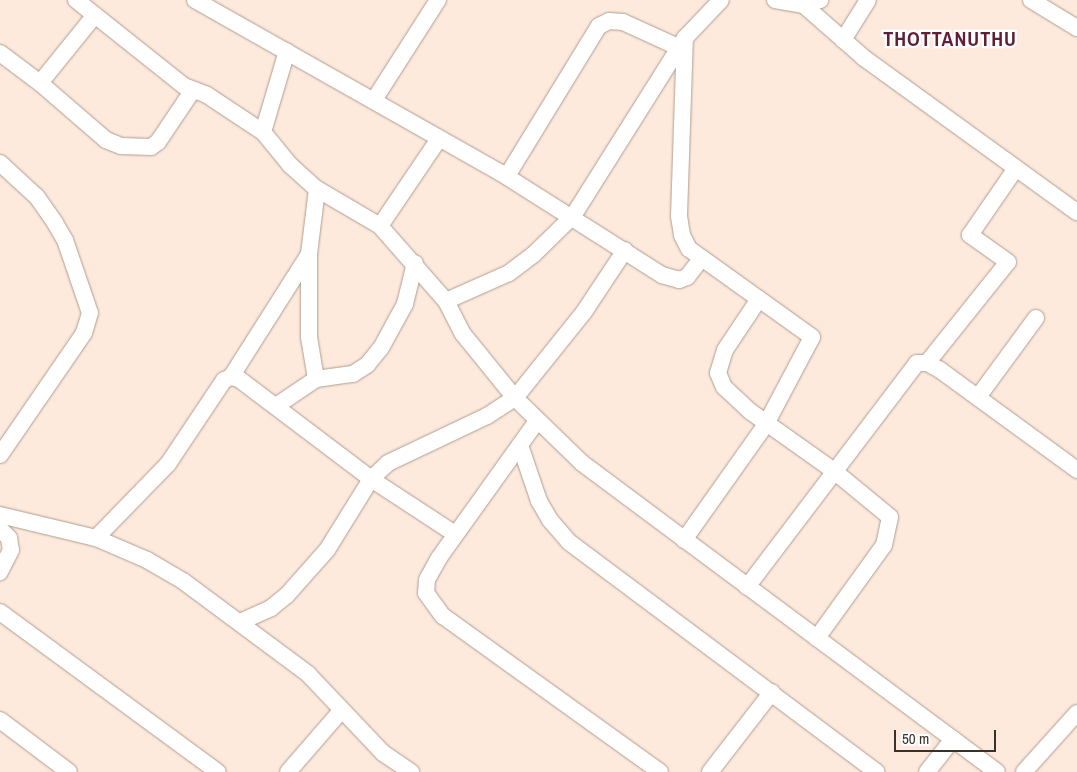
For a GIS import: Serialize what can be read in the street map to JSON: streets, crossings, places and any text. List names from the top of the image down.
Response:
{
  "districts": ["THOTTANUTHU"],
  "scale_bar": "50 m"
}
